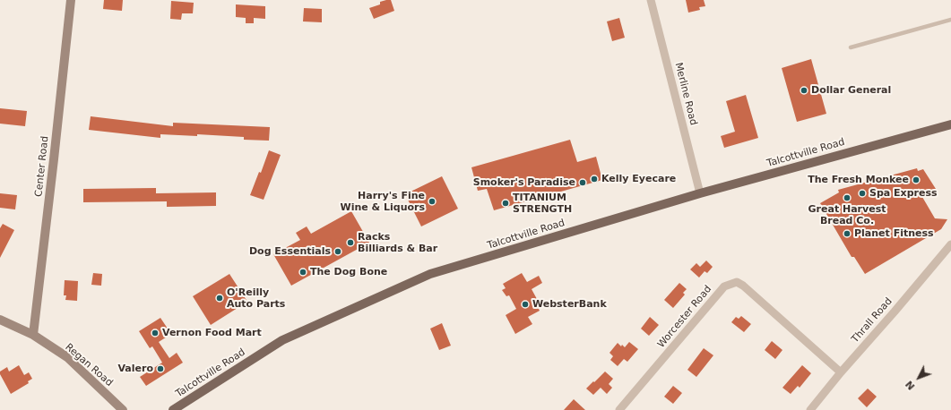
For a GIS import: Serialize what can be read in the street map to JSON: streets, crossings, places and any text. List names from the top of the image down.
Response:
{
  "streets": {
    "main road": ["Talcottville Road"],
    "street": [
      "Merline Road",
      "Center Road",
      "Worcester Road",
      "Thrall Road",
      "Regan Road"
    ]
  },
  "crossings": [
    ["Merline Road", "Talcottville Road"],
    ["Center Road", "Regan Road"],
    ["Worcester Road", "Thrall Road"]
  ],
  "places": [
    "Dollar General",
    "Kelly Eyecare",
    "The Fresh Monkee",
    "Smoker's Paradise",
    "Spa Express",
    "Great Harvest Bread Co.",
    "Harry's Fine Wine & Liquors",
    "TITANIUM STRENGTH",
    "Planet Fitness",
    "Racks Billiards & Bar",
    "Dog Essentials",
    "The Dog Bone",
    "O'Reilly Auto Parts",
    "WebsterBank",
    "Vernon Food Mart",
    "Valero"
  ],
  "north": "bottom left"
}
